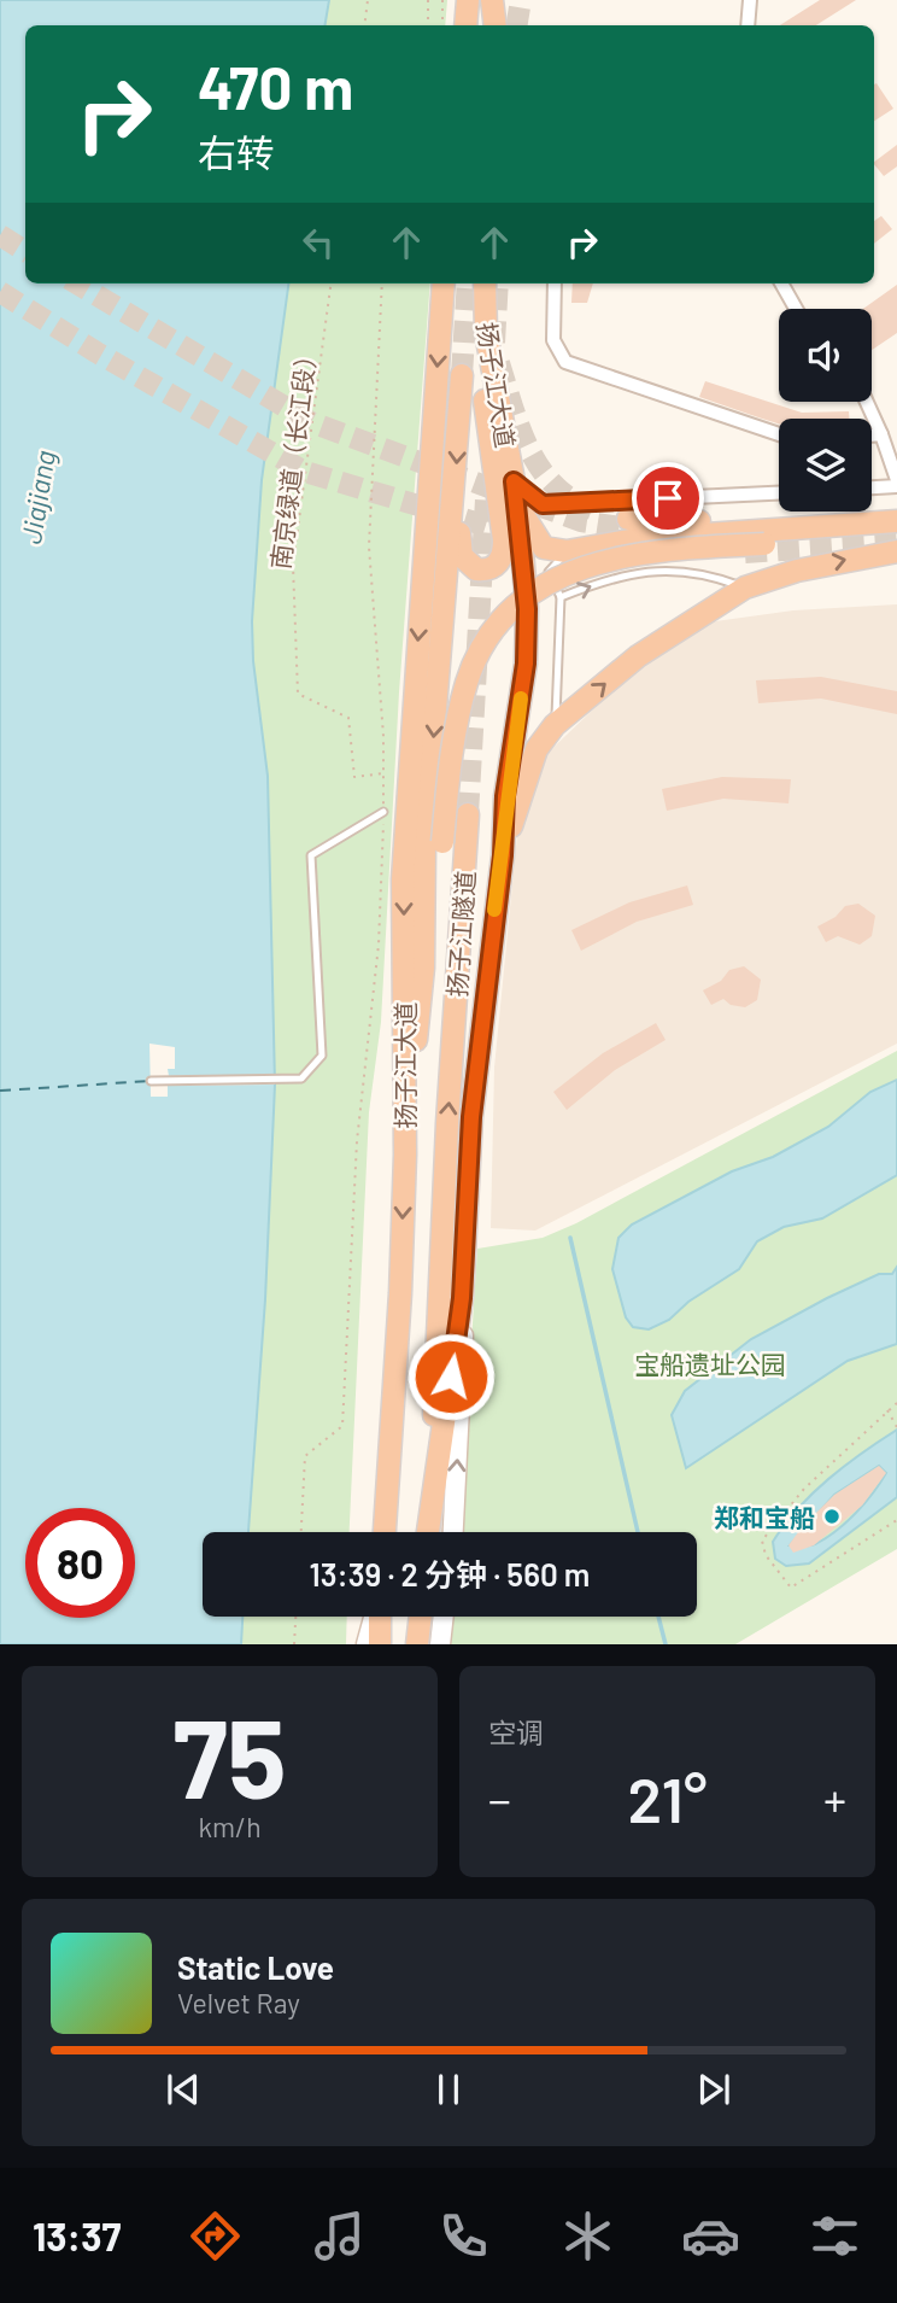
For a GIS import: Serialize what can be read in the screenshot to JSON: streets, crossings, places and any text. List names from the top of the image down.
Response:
{
  "streets": {
    "highway": ["扬子江大道", "扬子江隧道"],
    "path": ["南京绿道（长江段）"]
  },
  "crossings": [
    ["扬子江大道", "扬子江隧道"]
  ],
  "water": ["Jiajiang"],
  "parks": ["宝船遗址公园"],
  "places": ["郑和宝船"],
  "page": {
    "turn": ["470 m", "右转"],
    "limit": "80",
    "trip": "13:39 · 2 分钟 · 560 m",
    "tile": [
      ["75", "km/h"],
      "空调"
    ],
    "heat": ["−", "21°", "+"],
    "song": ["Static Love", "Velvet Ray"],
    "tabs": "13:37"
  }
}
